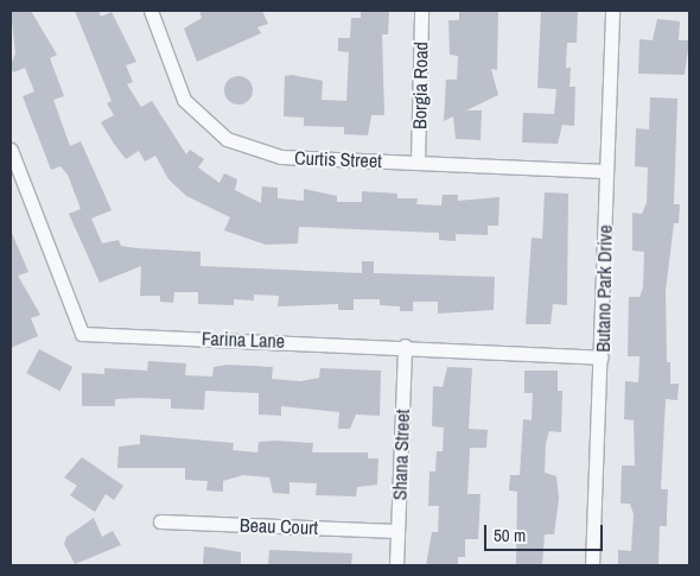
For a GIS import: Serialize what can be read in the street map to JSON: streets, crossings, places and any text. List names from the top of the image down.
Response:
{
  "streets": {
    "street": [
      "Borgia Road",
      "Curtis Street",
      "Butano Park Drive",
      "Farina Lane",
      "Shana Street",
      "Beau Court"
    ]
  },
  "crossings": [
    ["Borgia Road", "Curtis Street"],
    ["Curtis Street", "Butano Park Drive"],
    ["Butano Park Drive", "Farina Lane"],
    ["Farina Lane", "Shana Street"],
    ["Shana Street", "Beau Court"]
  ],
  "scale_bar": "50 m"
}
